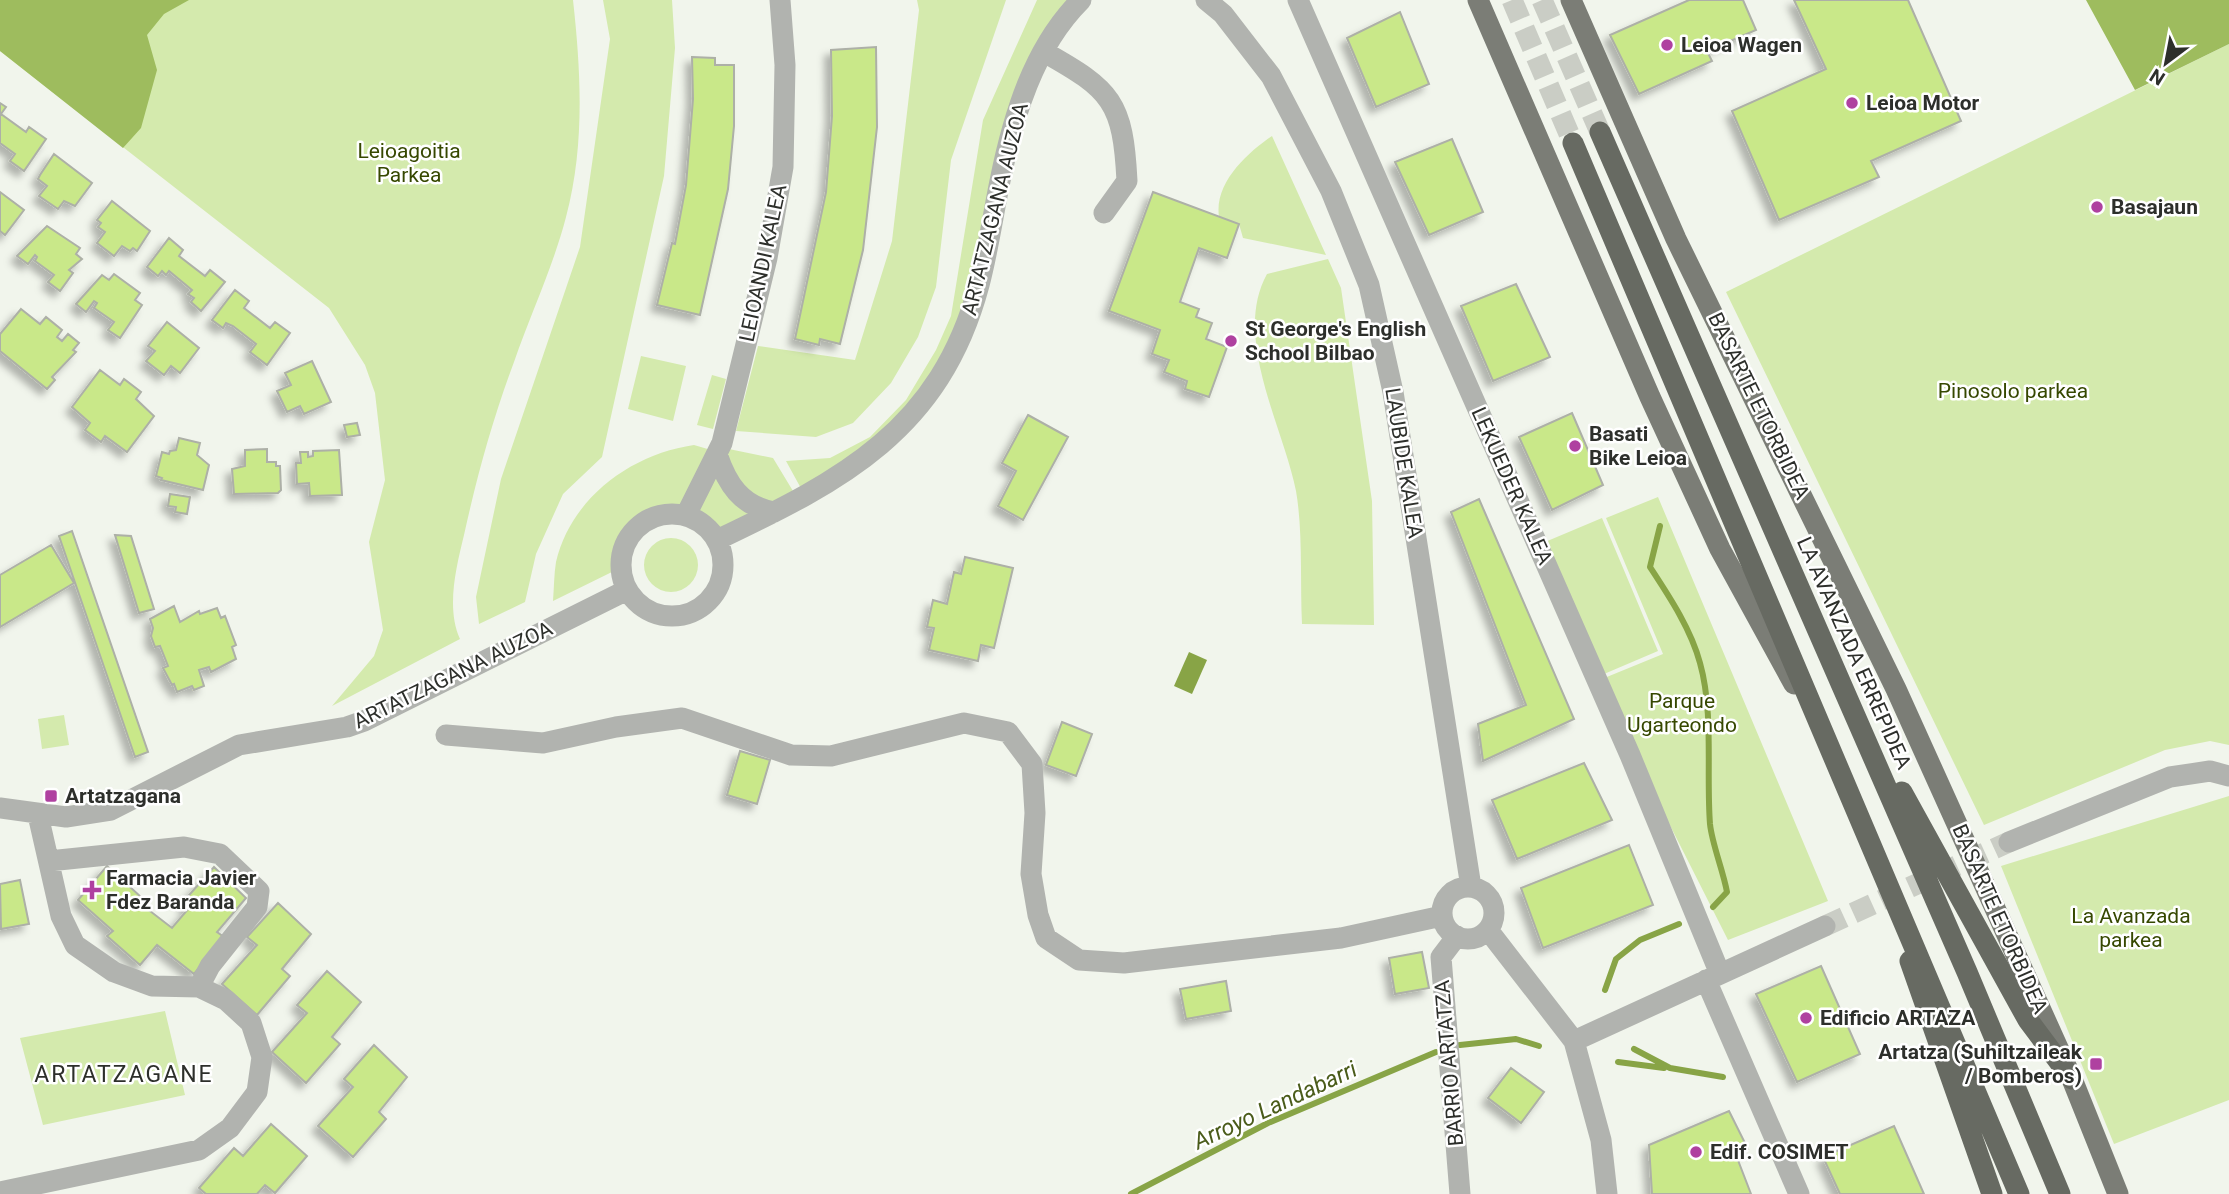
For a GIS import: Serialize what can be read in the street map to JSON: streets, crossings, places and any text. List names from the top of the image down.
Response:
{
  "streets": {
    "highway": ["LA AVANZADA ERREPIDEA"],
    "main road": ["BASARTE ETORBIDEA"],
    "street": [
      "ARTATZAGANA AUZOA",
      "LEIOANDI KALEA",
      "LAUBIDE KALEA",
      "LEKUEDER KALEA",
      "BARRIO ARTATZA"
    ]
  },
  "crossings": [
    ["ARTATZAGANA AUZOA", "LEIOANDI KALEA"],
    ["LAUBIDE KALEA", "BARRIO ARTATZA"]
  ],
  "districts": ["ARTATZAGANE"],
  "water": ["Arroyo Landabarri"],
  "parks": [
    "Leioagoitia Parkea",
    "Pinosolo parkea",
    "Parque Ugarteondo",
    "La Avanzada parkea"
  ],
  "places": {
    "other": [
      "Leioa Wagen",
      "Leioa Motor",
      "Basajaun",
      "St George's English School Bilbao",
      "Basati Bike Leioa",
      "Edificio ARTAZA",
      "Edif. COSIMET"
    ],
    "transit": ["Artatzagana", "Artatza (Suhiltzaileak / Bomberos)"],
    "health": ["Farmacia Javier Fdez Baranda"]
  },
  "north": "bottom left"
}
